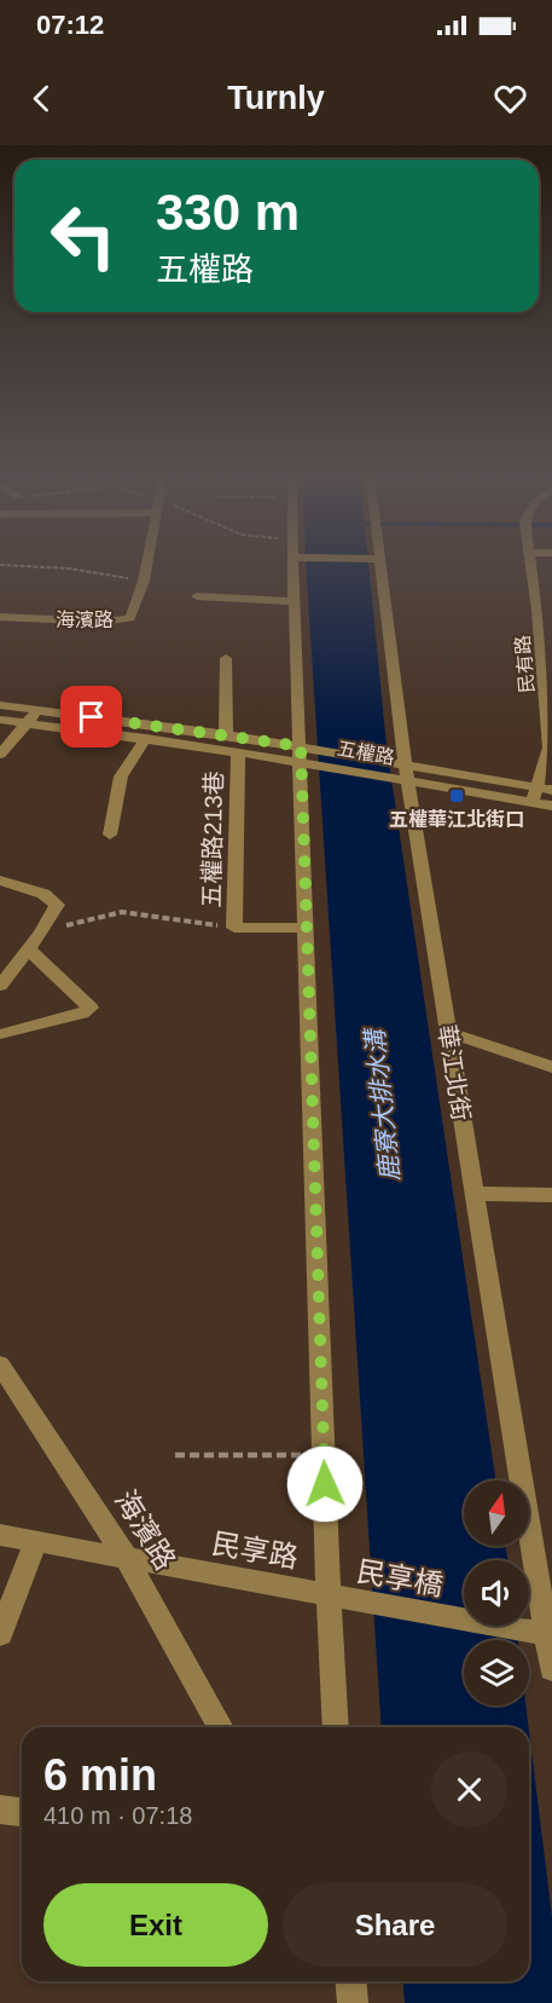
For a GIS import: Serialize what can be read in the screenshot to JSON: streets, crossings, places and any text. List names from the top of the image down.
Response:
{
  "streets": {
    "street": [
      "海濱路",
      "民有路",
      "五權路",
      "五權路213巷",
      "華江北街",
      "民享路",
      "民享橋"
    ]
  },
  "crossings": [
    ["海濱路", "民享路"],
    ["民有路", "五權路"],
    ["五權路", "五權路213巷"],
    ["五權路", "華江北街"],
    ["華江北街", "民享橋"],
    ["民享路", "民享橋"]
  ],
  "water": ["鹿寮大排水溝"],
  "places": {
    "transit": ["五權華江北街口"]
  },
  "north": "top",
  "page": {
    "status": "07:12",
    "header": "Turnly",
    "turn": ["330 m", "五權路"],
    "heading": ["6 min", "410 m · 07:18"],
    "buttons": ["Exit", "Share"]
  }
}
